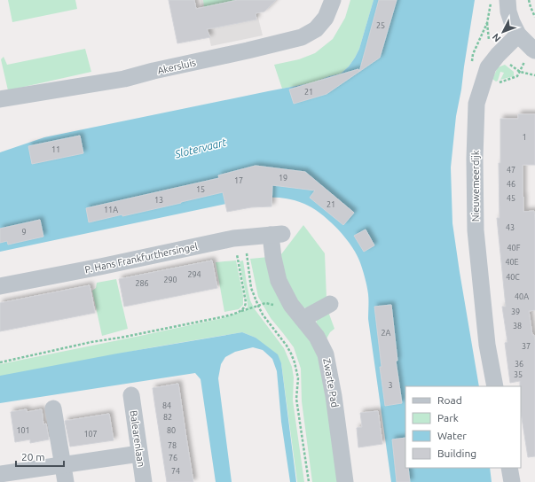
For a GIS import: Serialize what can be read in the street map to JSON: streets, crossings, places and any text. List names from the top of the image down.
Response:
{
  "streets": {
    "street": [
      "Akersluis",
      "Nieuwemeerdijk",
      "P. Hans Frankfurthersingel",
      "Zwarte Pad",
      "Balearenlaan"
    ]
  },
  "crossings": [
    ["P. Hans Frankfurthersingel", "Zwarte Pad"]
  ],
  "water": ["Slotervaart"],
  "house_numbers": [
    "25",
    "21",
    "1",
    "11",
    "47",
    "19",
    "17",
    "46",
    "15",
    "45",
    "13",
    "21",
    "11A",
    "43",
    "9",
    "40F",
    "40E",
    "294",
    "40C",
    "290",
    "286",
    "40A",
    "39",
    "38",
    "2A",
    "37",
    "36",
    "35",
    "3",
    "84",
    "82",
    "101",
    "80",
    "107",
    "78",
    "76",
    "74"
  ],
  "legend": [
    "Road",
    "Park",
    "Water",
    "Building"
  ],
  "scale_bar": "20 m",
  "north": "bottom left"
}
